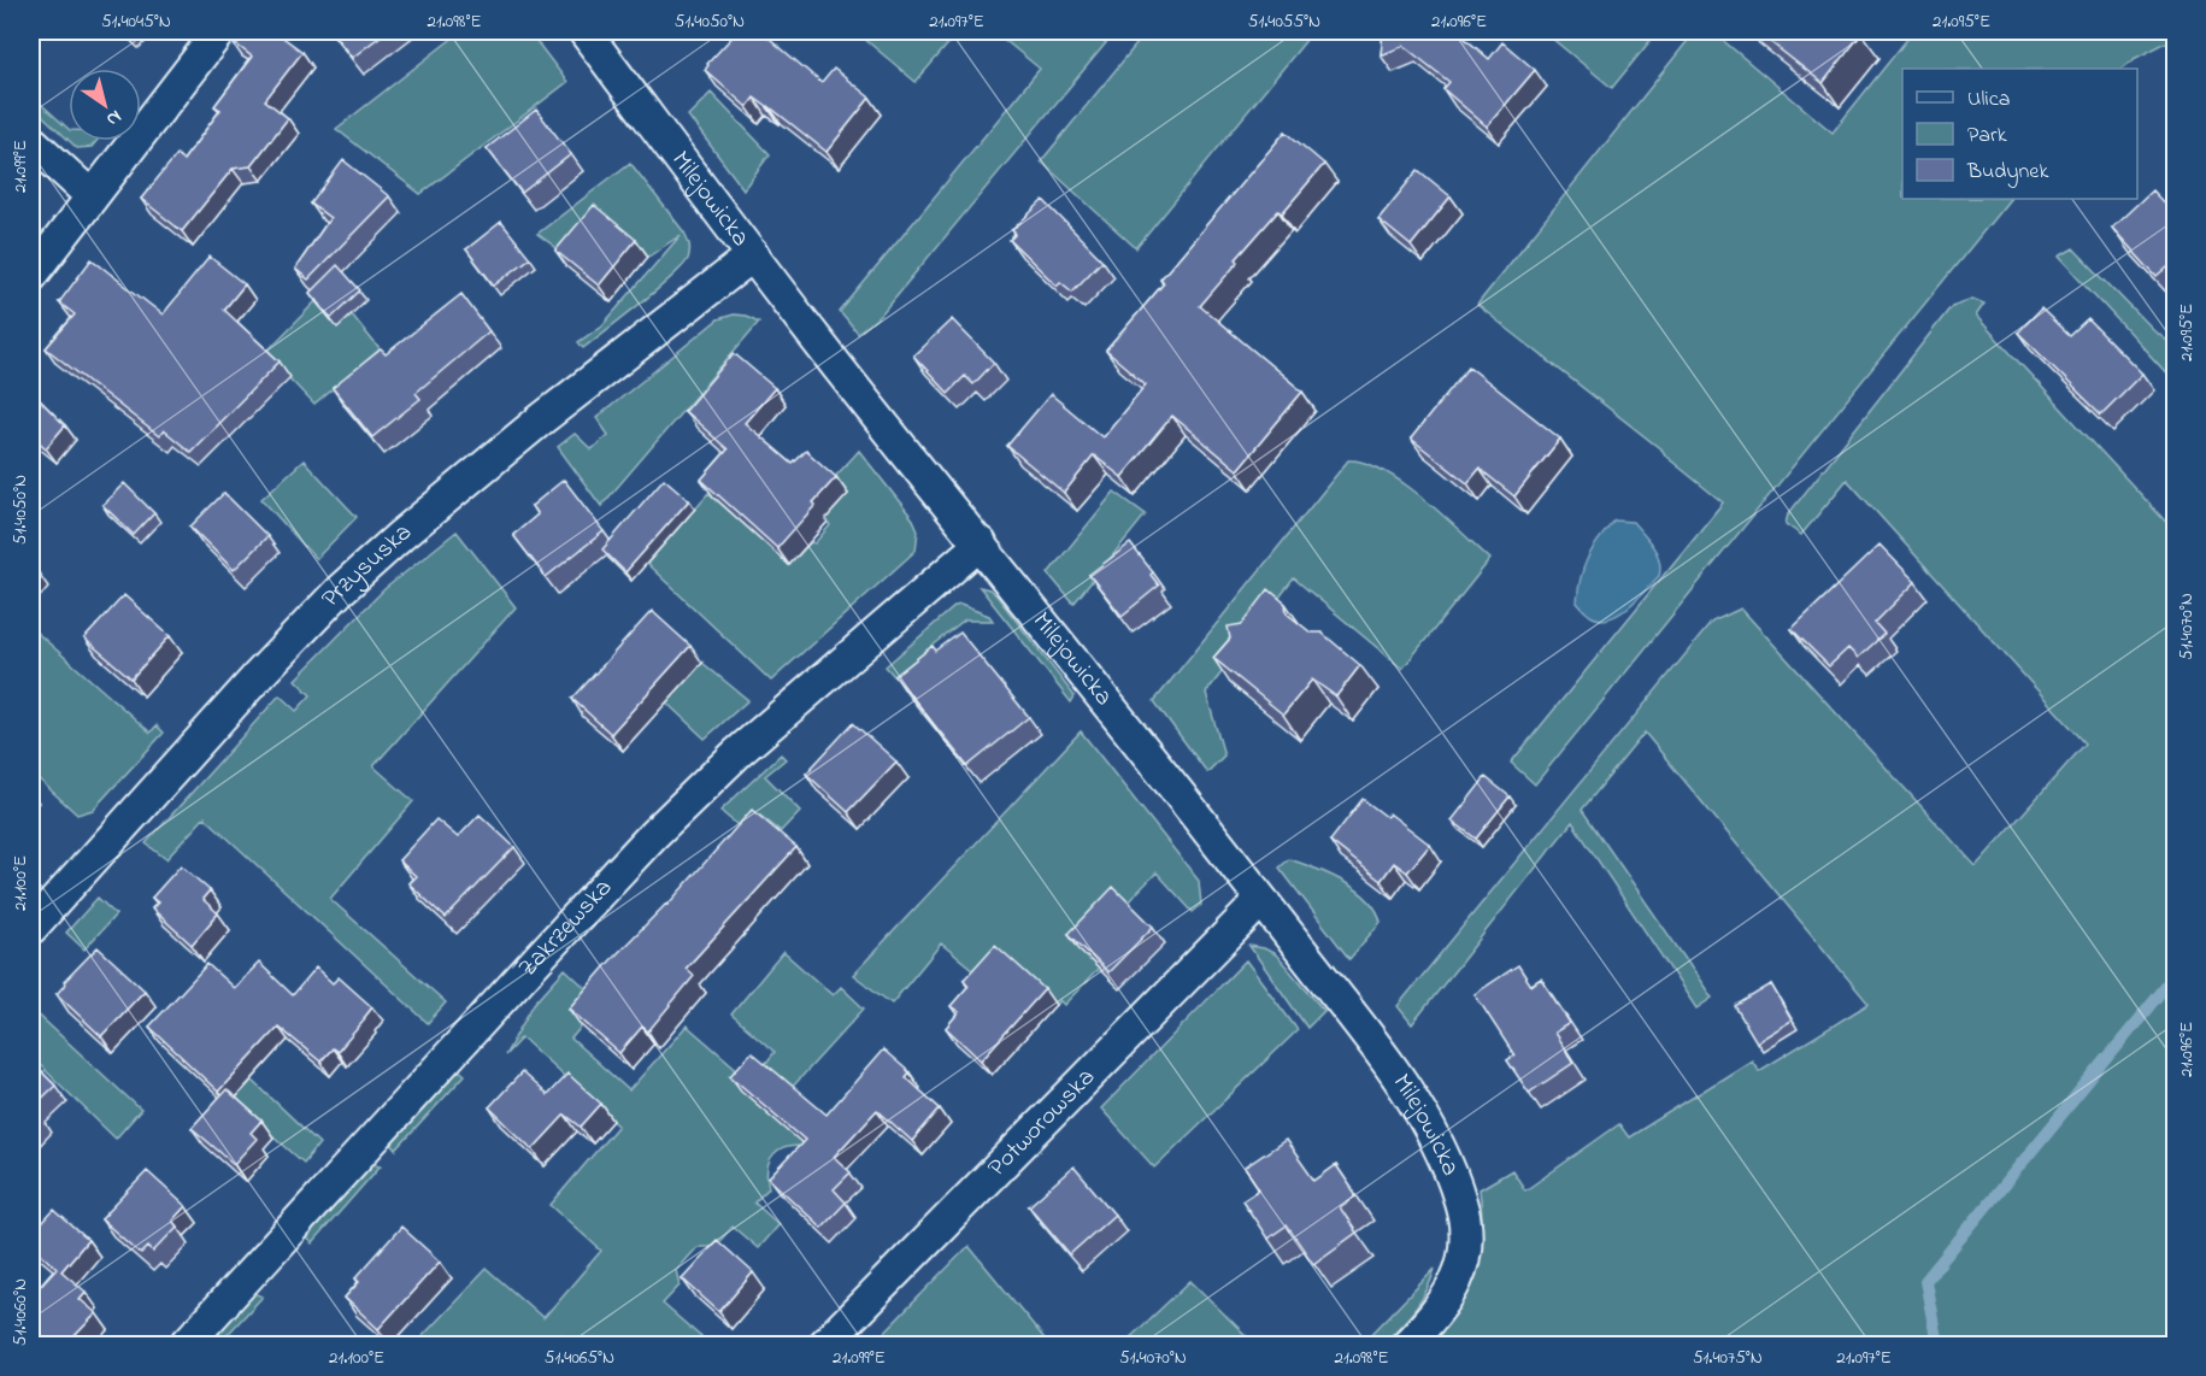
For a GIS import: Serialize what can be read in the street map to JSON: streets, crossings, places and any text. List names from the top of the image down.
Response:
{
  "streets": {
    "street": [
      "Milejowicka",
      "Przysuska",
      "Zakrzewska",
      "Potworowska"
    ]
  },
  "crossings": [
    ["Milejowicka", "Przysuska"],
    ["Milejowicka", "Zakrzewska"],
    ["Milejowicka", "Potworowska"]
  ],
  "legend": ["Ulica", "Park", "Budynek"],
  "north": "bottom right",
  "coordinates": [
    "51.4045°N",
    "21.098°E",
    "51.4050°N",
    "21.097°E",
    "51.4055°N",
    "21.096°E",
    "21.095°E",
    "21.099°E",
    "51.4070°N",
    "21.100°E",
    "51.4060°N",
    "51.4065°N",
    "51.4075°N"
  ]
}
